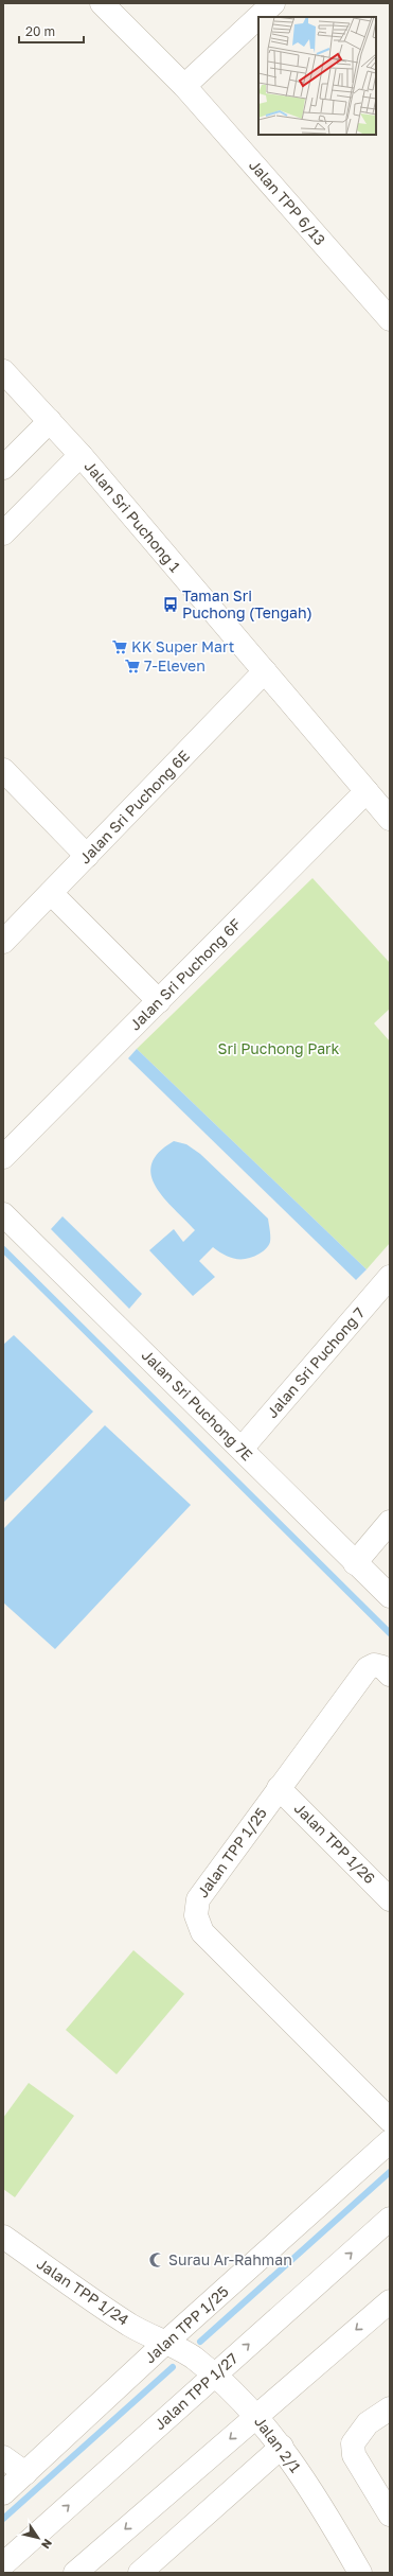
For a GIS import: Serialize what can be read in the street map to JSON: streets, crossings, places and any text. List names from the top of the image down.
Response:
{
  "streets": {
    "street": [
      "Jalan TPP 6/13",
      "Jalan Sri Puchong 1",
      "Jalan Sri Puchong 6E",
      "Jalan Sri Puchong 6F",
      "Jalan Sri Puchong 7",
      "Jalan Sri Puchong 7E",
      "Jalan TPP 1/26",
      "Jalan TPP 1/25",
      "Jalan TPP 1/24",
      "Jalan TPP 1/27",
      "Jalan 2/1"
    ]
  },
  "crossings": [
    ["Jalan Sri Puchong 1", "Jalan Sri Puchong 6E"],
    ["Jalan Sri Puchong 1", "Jalan Sri Puchong 6F"],
    ["Jalan Sri Puchong 7", "Jalan Sri Puchong 7E"],
    ["Jalan TPP 1/26", "Jalan TPP 1/25"],
    ["Jalan TPP 1/25", "Jalan TPP 1/24"],
    ["Jalan TPP 1/25", "Jalan 2/1"],
    ["Jalan TPP 1/24", "Jalan 2/1"],
    ["Jalan TPP 1/27", "Jalan 2/1"]
  ],
  "parks": ["Sri Puchong Park"],
  "places": {
    "bus stop": ["Taman Sri Puchong (Tengah)"],
    "supermarket": ["KK Super Mart", "7-Eleven"],
    "mosque": ["Surau Ar-Rahman"]
  },
  "scale_bar": "20 m",
  "north": "bottom right"
}
